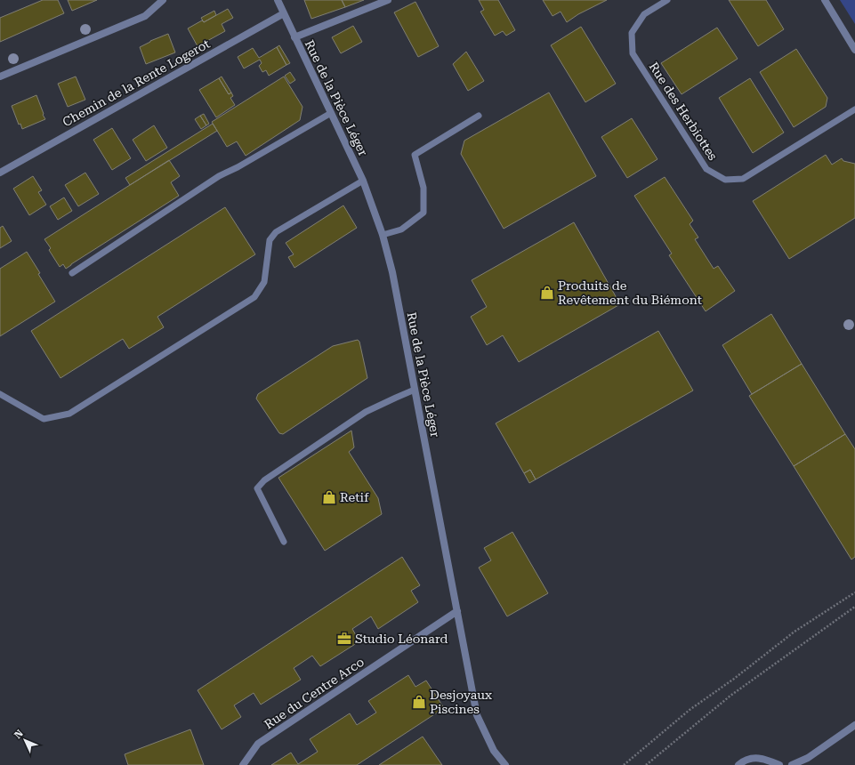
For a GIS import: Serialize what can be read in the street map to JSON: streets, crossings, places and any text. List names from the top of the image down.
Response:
{
  "streets": {
    "street": ["Chemin de la Rente Logerot", "Rue de la Pièce Léger", "Rue du Centre Arco"],
    "lane": ["Rue des Herbiottes"]
  },
  "crossings": [
    ["Chemin de la Rente Logerot", "Rue de la Pièce Léger"],
    ["Rue de la Pièce Léger", "Rue du Centre Arco"]
  ],
  "places": {
    "shop": ["Produits de Revêtement du Biémont", "Retif", "Desjoyaux Piscines"],
    "office": ["Studio Léonard"]
  },
  "north": "top left"
}
